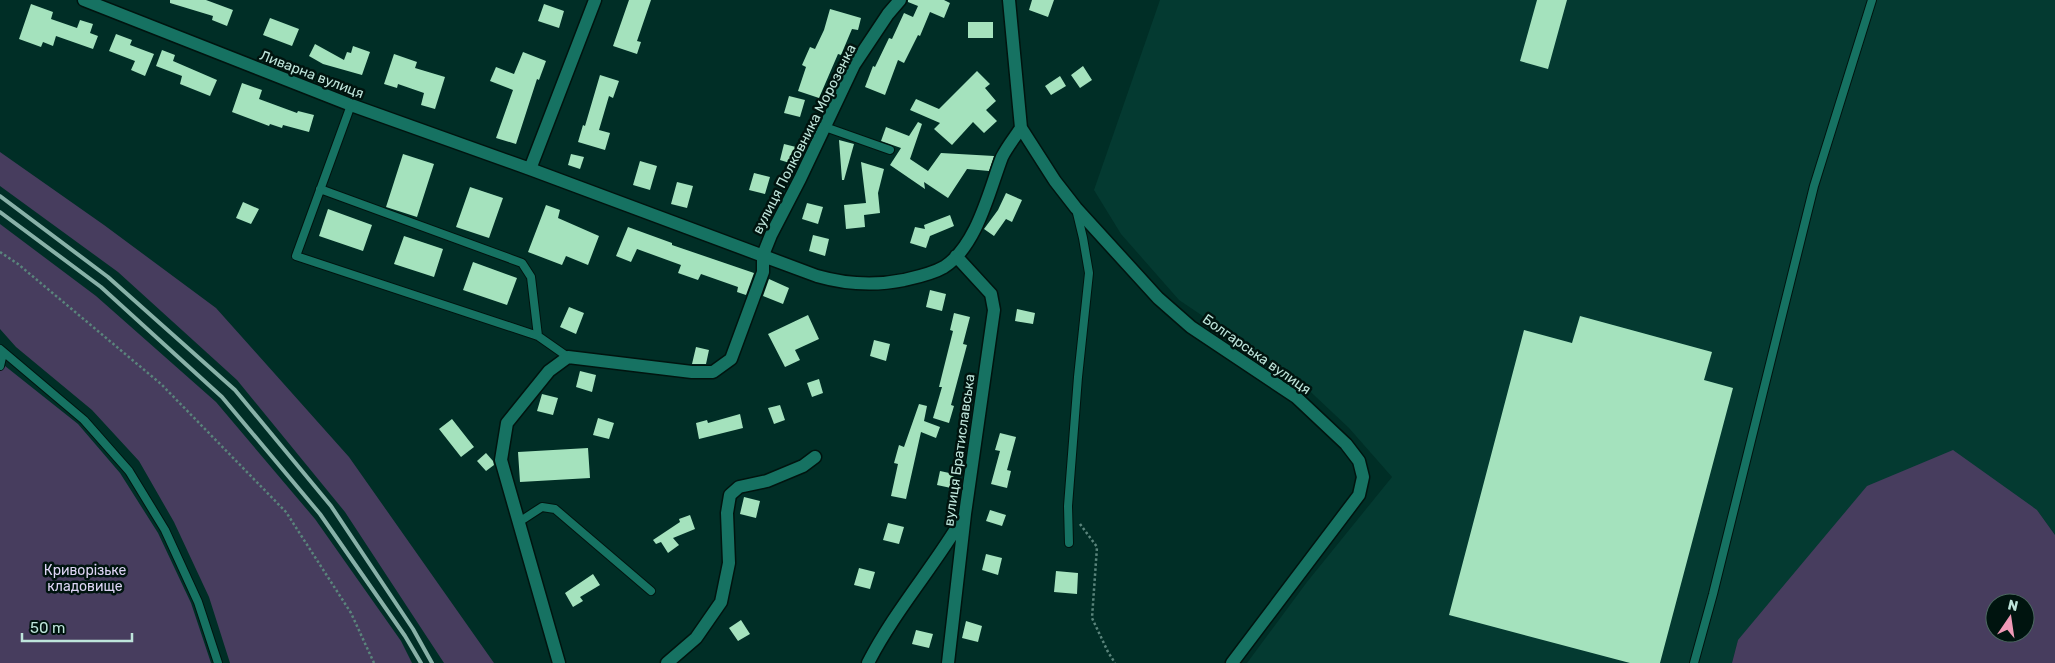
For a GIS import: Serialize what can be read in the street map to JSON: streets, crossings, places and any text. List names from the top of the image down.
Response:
{
  "streets": {
    "street": [
      "Ливарна вулиця",
      "вулиця Полковника Морозенка",
      "Болгарська вулиця",
      "вулиця Братиславська"
    ]
  },
  "crossings": [
    ["Ливарна вулиця", "вулиця Полковника Морозенка"],
    ["Ливарна вулиця", "Болгарська вулиця"],
    ["Ливарна вулиця", "вулиця Братиславська"]
  ],
  "parks": ["Криворізьке кладовище"],
  "scale_bar": "50 m",
  "north": "top"
}
